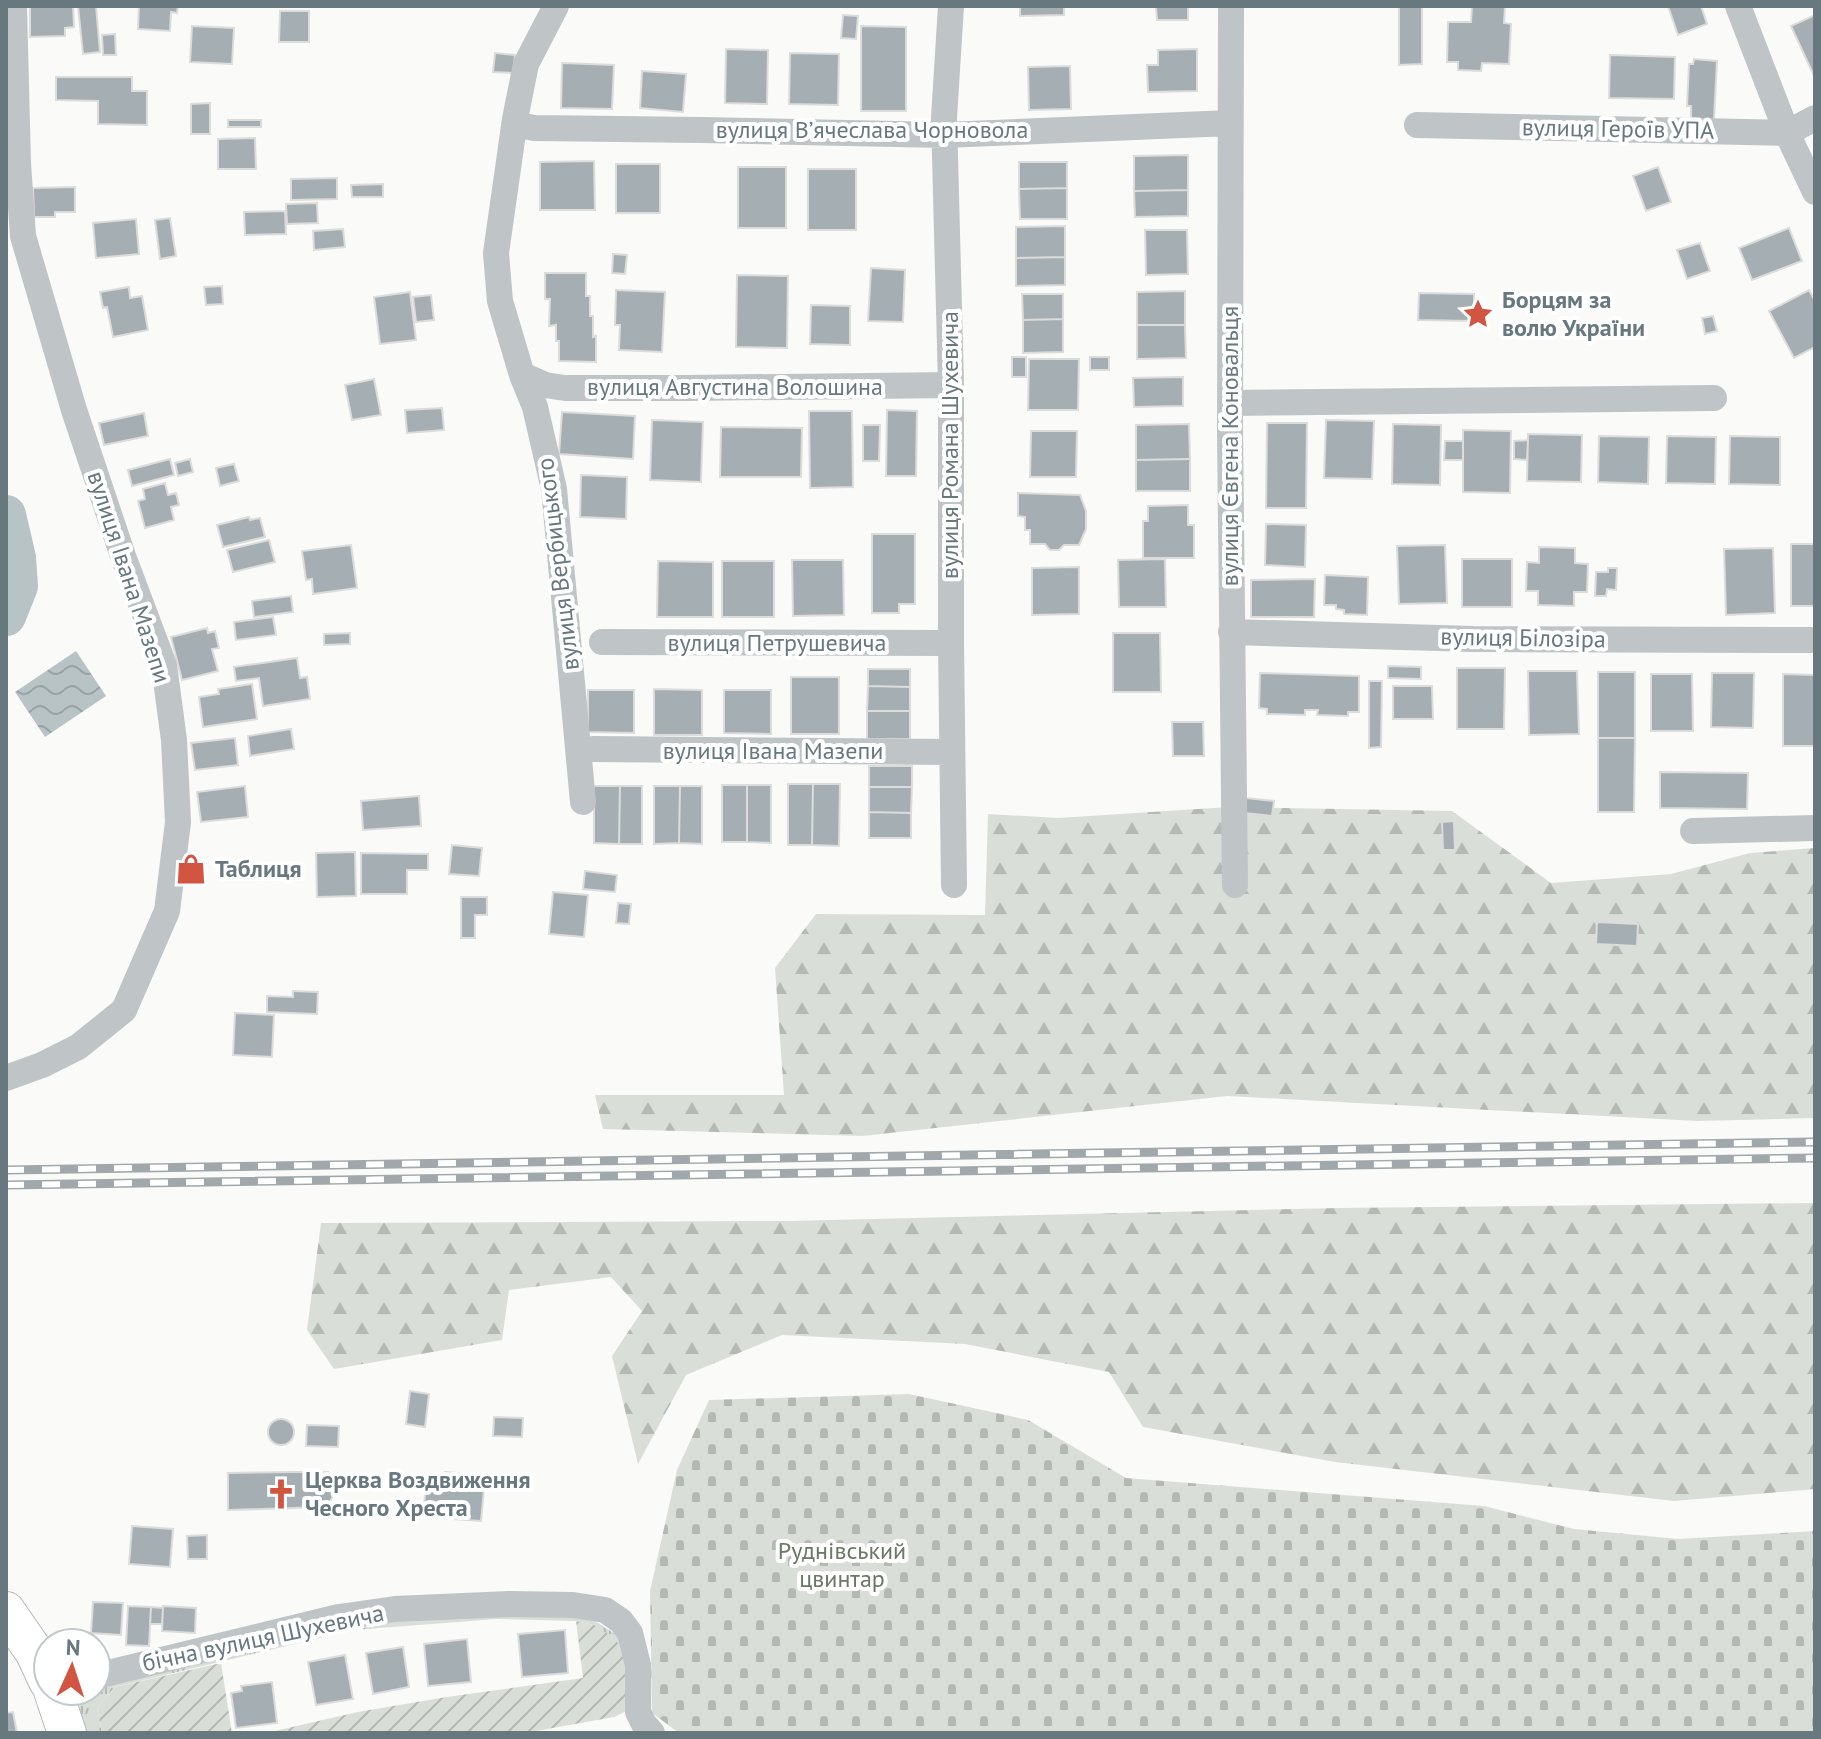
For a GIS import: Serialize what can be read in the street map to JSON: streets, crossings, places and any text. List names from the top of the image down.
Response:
{
  "streets": {
    "street": [
      "вулиця Героїв УПА",
      "вулиця Вʼячеслава Чорновола",
      "вулиця Августина Волошина",
      "вулиця Романа Шухевича",
      "вулиця Євгена Коновальця",
      "вулиця Вербицького",
      "вулиця Івана Мазепи",
      "вулиця Білозіра",
      "вулиця Петрушевича",
      "бічна вулиця Шухевича"
    ]
  },
  "crossings": [
    ["вулиця Вʼячеслава Чорновола", "вулиця Романа Шухевича"],
    ["вулиця Вʼячеслава Чорновола", "вулиця Євгена Коновальця"],
    ["вулиця Вʼячеслава Чорновола", "вулиця Вербицького"],
    ["вулиця Августина Волошина", "вулиця Романа Шухевича"],
    ["вулиця Августина Волошина", "вулиця Вербицького"],
    ["вулиця Романа Шухевича", "вулиця Івана Мазепи"],
    ["вулиця Романа Шухевича", "вулиця Петрушевича"],
    ["вулиця Євгена Коновальця", "вулиця Білозіра"]
  ],
  "parks": ["Руднівський цвинтар"],
  "places": {
    "place": ["Борцям за волю України"],
    "shop": ["Таблиця"],
    "church": ["Церква Воздвиження Чесного Хреста"]
  },
  "north": "top"
}
